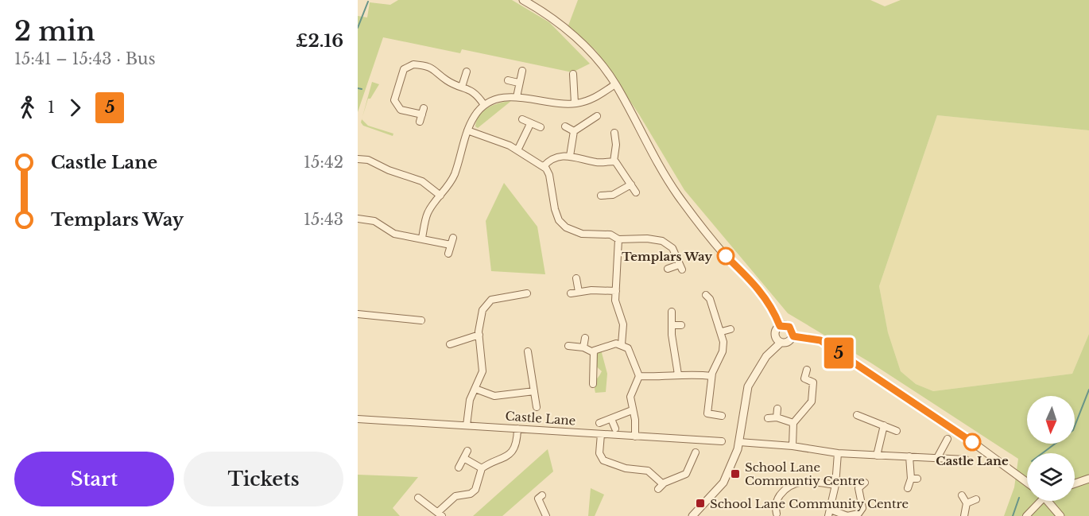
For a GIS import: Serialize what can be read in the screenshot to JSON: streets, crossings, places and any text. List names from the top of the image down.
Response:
{
  "streets": {
    "street": ["Castle Lane"]
  },
  "places": {
    "other": ["Templars Way", "Castle Lane"],
    "transit": ["School Lane Communtiy Centre", "School Lane Community Centre"]
  },
  "lines": ["bus line 5"],
  "north": "bottom",
  "page": {
    "heading": ["2 min", "15:41 – 15:43 · Bus", "£2.16"],
    "on_map": "5",
    "legs": ["1", "5"],
    "list": [
      {
        "name": "Castle Lane",
        "value": "15:42"
      },
      {
        "name": "Templars Way",
        "value": "15:43"
      }
    ],
    "buttons": ["Start", "Tickets"]
  }
}
